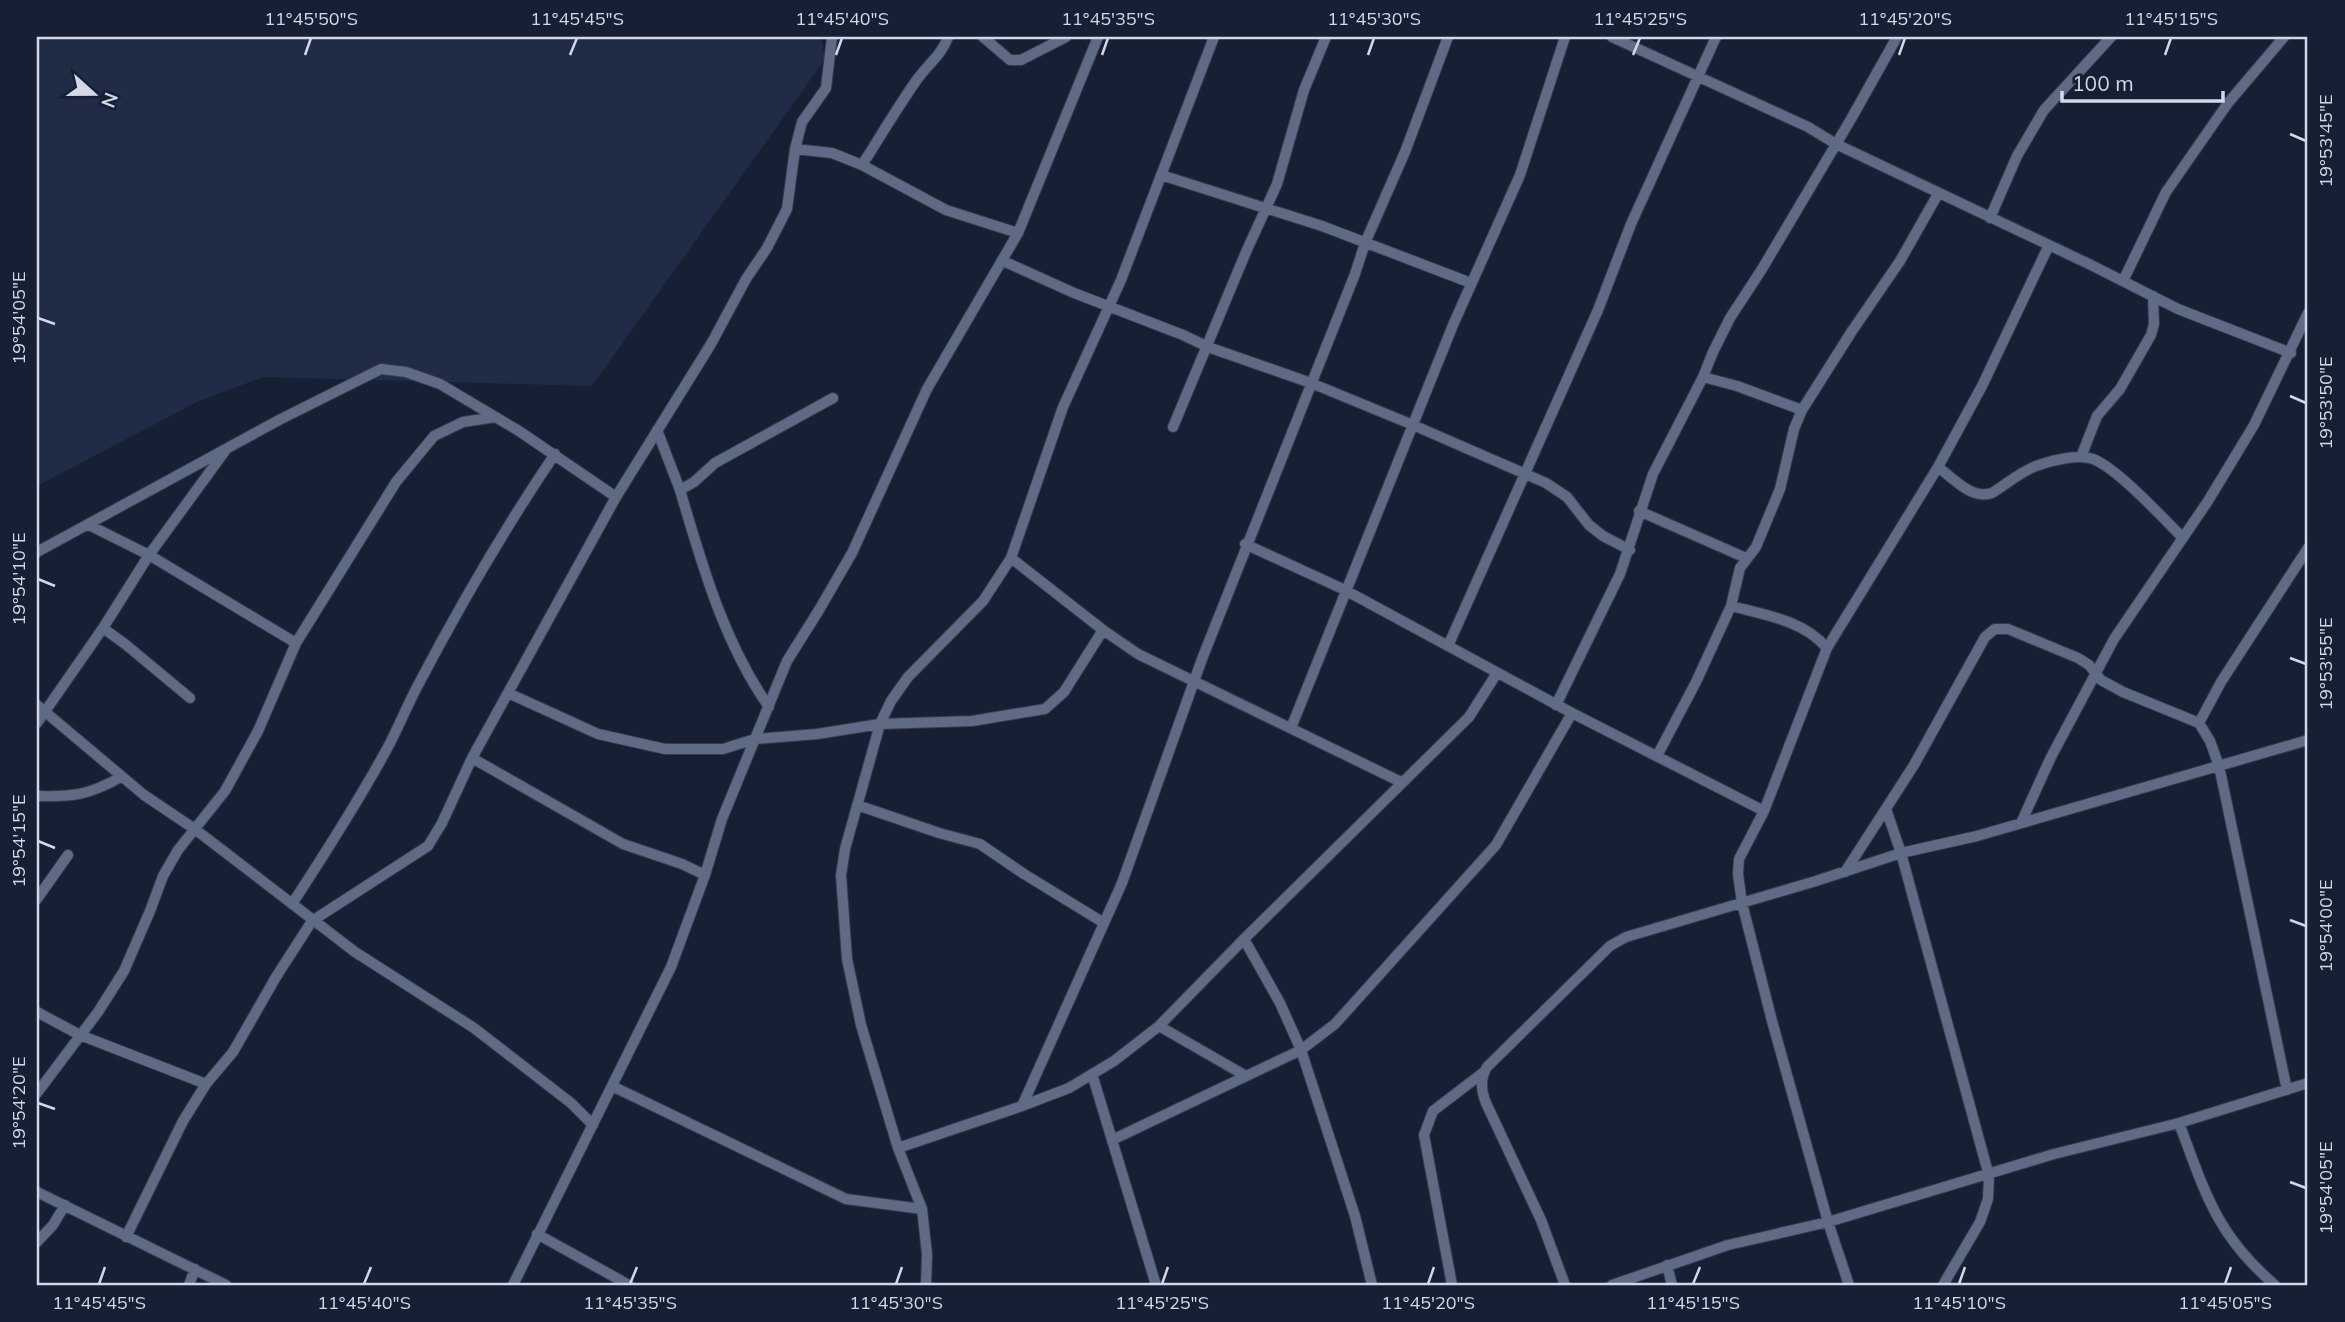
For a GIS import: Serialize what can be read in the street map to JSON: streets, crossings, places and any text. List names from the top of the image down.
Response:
{
  "scale_bar": "100 m",
  "north": "right",
  "coordinates": [
    "11°45'50\"S",
    "11°45'45\"S",
    "11°45'40\"S",
    "11°45'35\"S",
    "11°45'30\"S",
    "11°45'25\"S",
    "11°45'20\"S",
    "11°45'15\"S",
    "19°53'45\"E",
    "19°54'05\"E",
    "19°53'50\"E",
    "19°54'10\"E",
    "19°53'55\"E",
    "19°54'15\"E",
    "19°54'00\"E",
    "19°54'20\"E",
    "11°45'10\"S",
    "11°45'05\"S"
  ]
}
